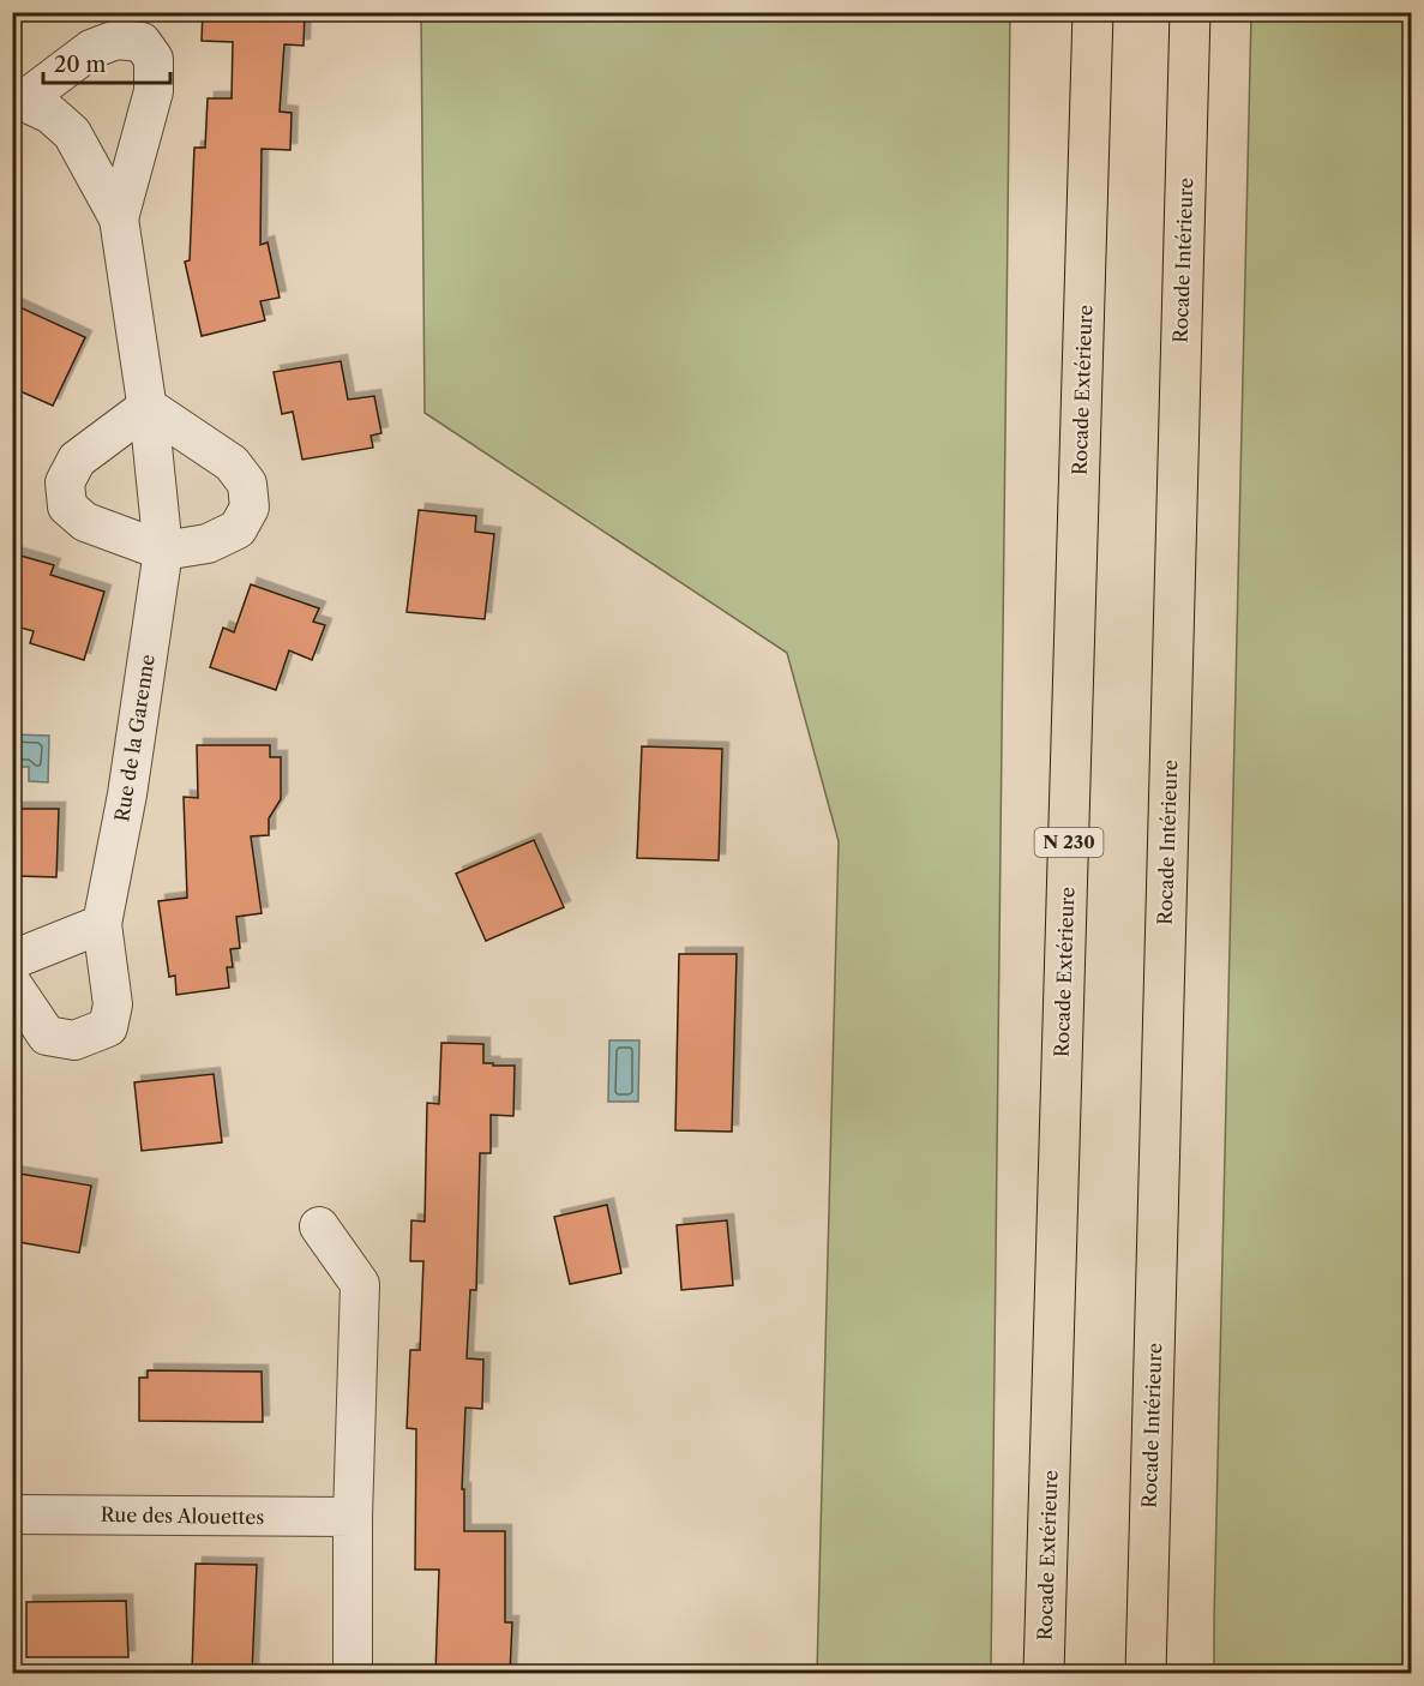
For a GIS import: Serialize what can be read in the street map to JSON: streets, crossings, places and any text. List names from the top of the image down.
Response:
{
  "streets": {
    "highway": ["Rocade Intérieure", "Rocade Extérieure", "N 230"],
    "street": ["Rue de la Garenne", "Rue des Alouettes"]
  },
  "scale_bar": "20 m"
}
